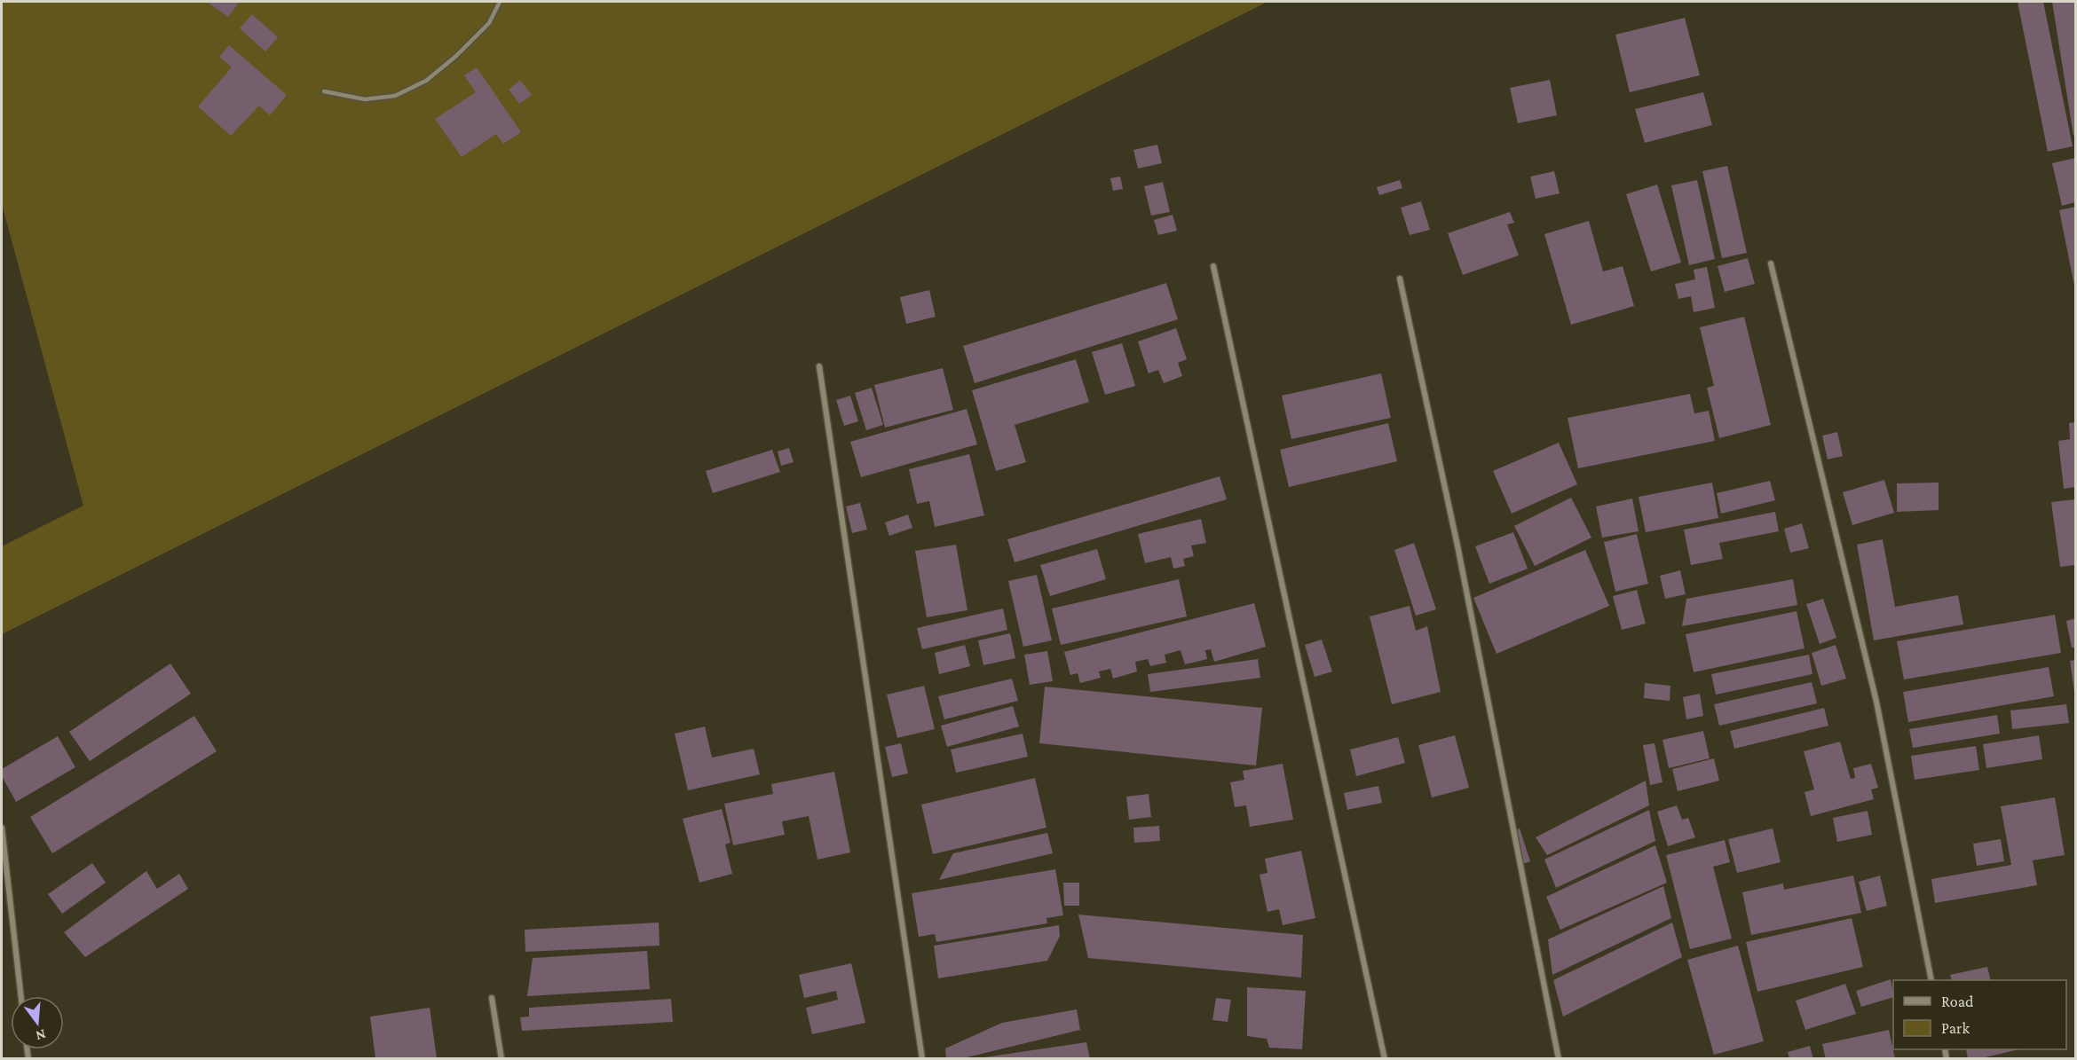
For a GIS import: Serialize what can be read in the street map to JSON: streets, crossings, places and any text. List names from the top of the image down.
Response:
{
  "legend": ["Road", "Park"],
  "north": "bottom"
}
